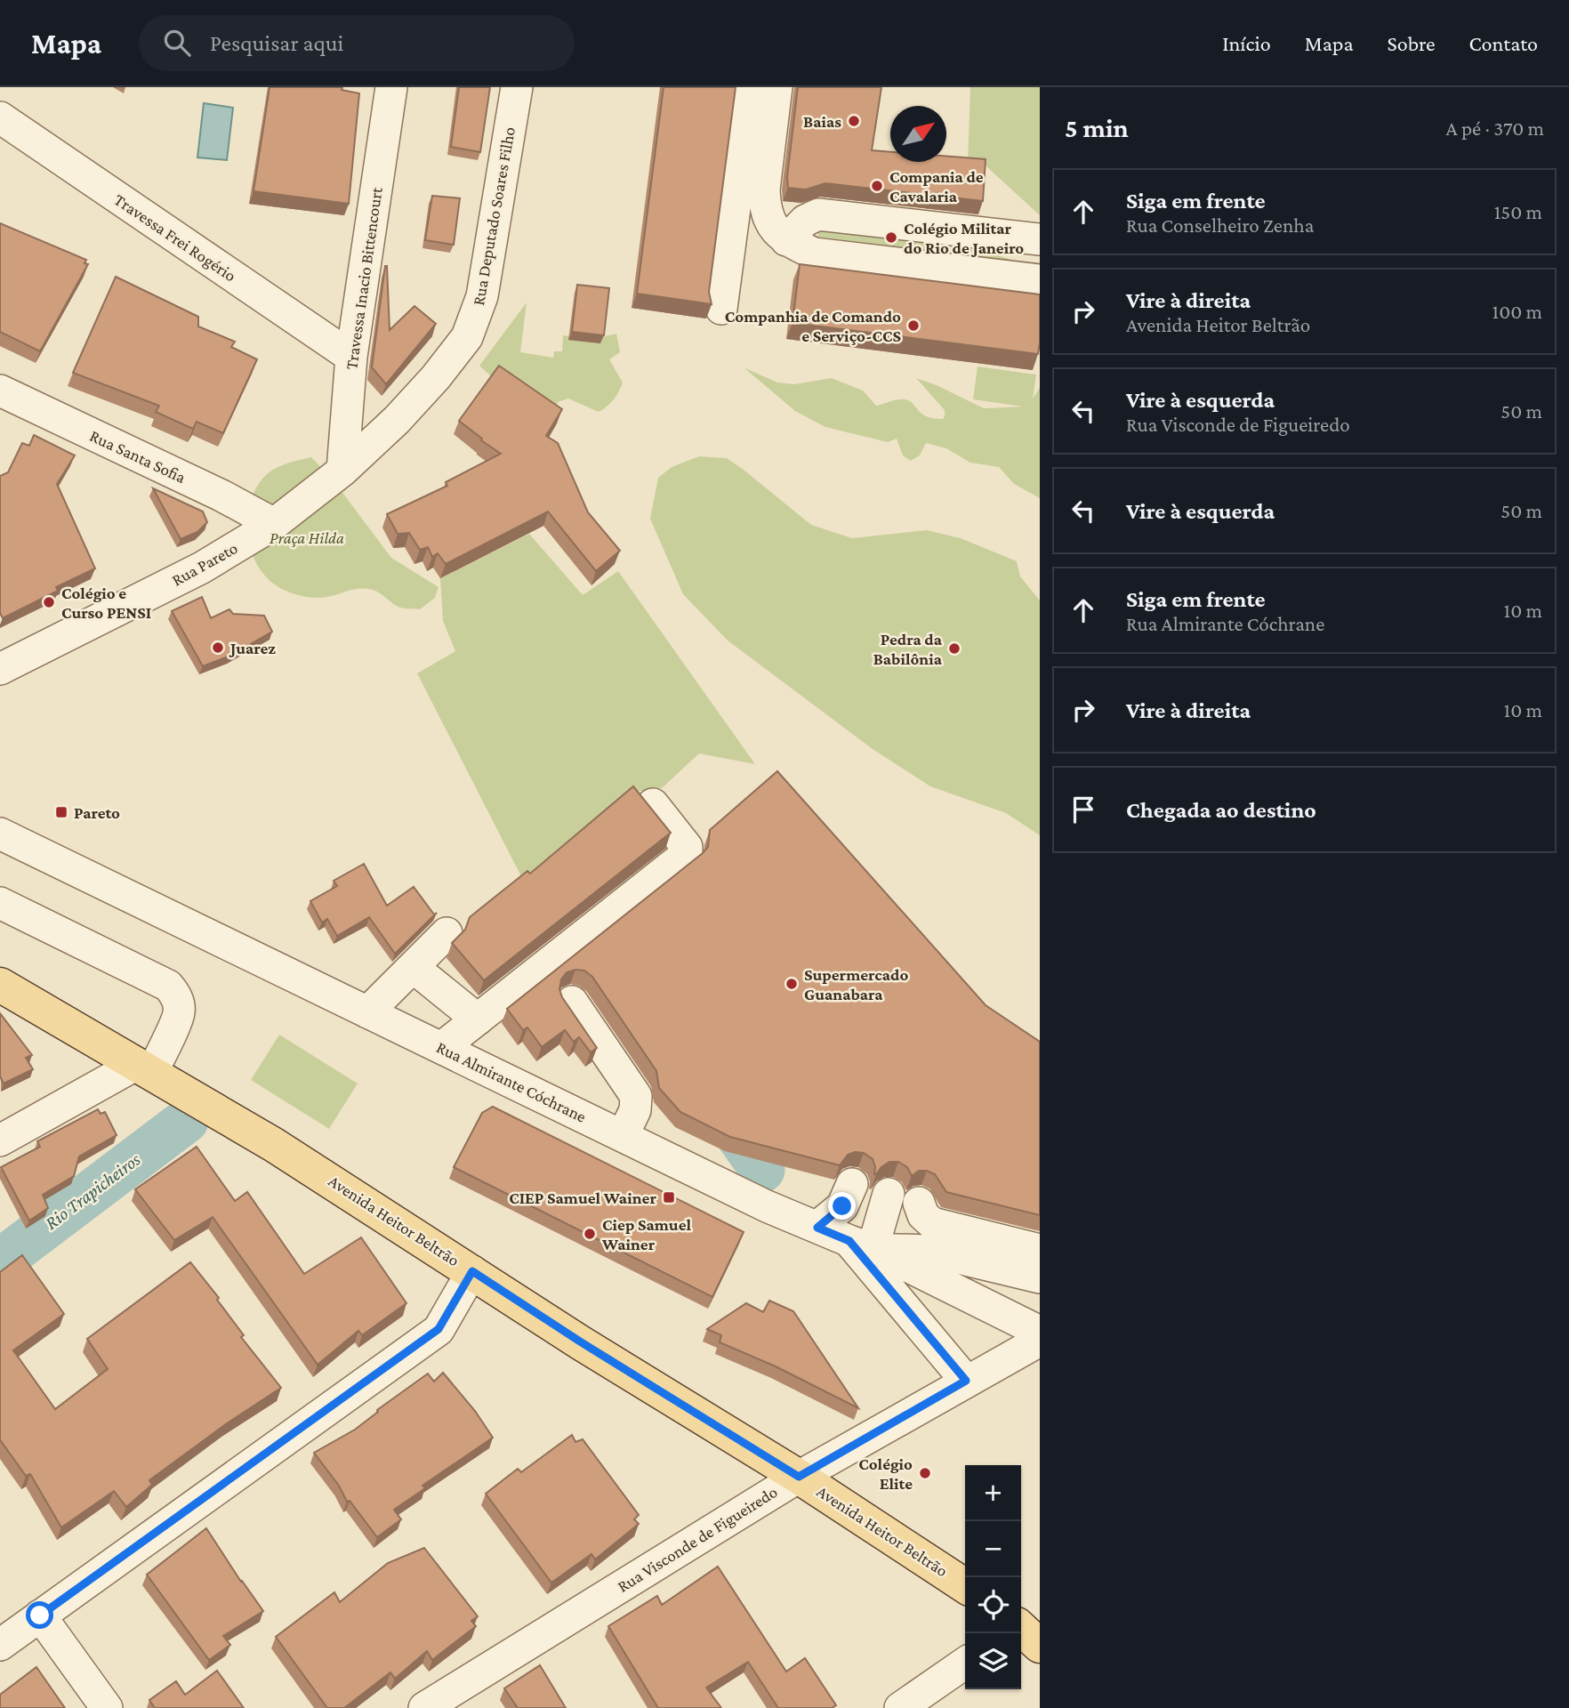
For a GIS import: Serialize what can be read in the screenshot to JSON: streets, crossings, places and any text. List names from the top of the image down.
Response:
{
  "streets": {
    "main road": ["Avenida Heitor Beltrão"],
    "street": [
      "Rua Deputado Soares Filho",
      "Travessa Frei Rogério",
      "Travessa Inacio Bittencourt",
      "Rua Santa Sofia",
      "Rua Pareto",
      "Rua Almirante Cóchrane",
      "Rua Visconde de Figueiredo"
    ]
  },
  "crossings": [
    ["Rua Deputado Soares Filho", "Travessa Inacio Bittencourt"],
    ["Rua Deputado Soares Filho", "Rua Santa Sofia"],
    ["Rua Deputado Soares Filho", "Rua Pareto"],
    ["Travessa Frei Rogério", "Travessa Inacio Bittencourt"],
    ["Rua Santa Sofia", "Rua Pareto"],
    ["Avenida Heitor Beltrão", "Rua Visconde de Figueiredo"]
  ],
  "water": ["Rio Trapicheiros"],
  "parks": ["Praça Hilda"],
  "places": {
    "other": [
      "Baias",
      "Compania de Cavalaria",
      "Colégio Militar do Rio de Janeiro",
      "Companhia de Comando e Serviço-CCS",
      "Colégio e Curso PENSI",
      "Juarez",
      "Pedra da Babilônia",
      "Supermercado Guanabara",
      "Ciep Samuel Wainer",
      "Colégio Elite"
    ],
    "transit": ["Pareto", "CIEP Samuel Wainer"]
  },
  "north": "top right",
  "page": {
    "header": "Mapa",
    "search": "Pesquisar aqui",
    "nav": [
      "Início",
      "Mapa",
      "Sobre",
      "Contato"
    ],
    "heading": ["5 min", "A pé · 370 m"],
    "list": [
      ["Siga em frente", "Rua Conselheiro Zenha", "150 m"],
      ["Vire à direita", "Avenida Heitor Beltrão", "100 m"],
      ["Vire à esquerda", "Rua Visconde de Figueiredo", "50 m"],
      ["Vire à esquerda", "50 m"],
      ["Siga em frente", "Rua Almirante Cóchrane", "10 m"],
      ["Vire à direita", "10 m"],
      "Chegada ao destino"
    ],
    "map_buttons": ["+", "−"]
  }
}
